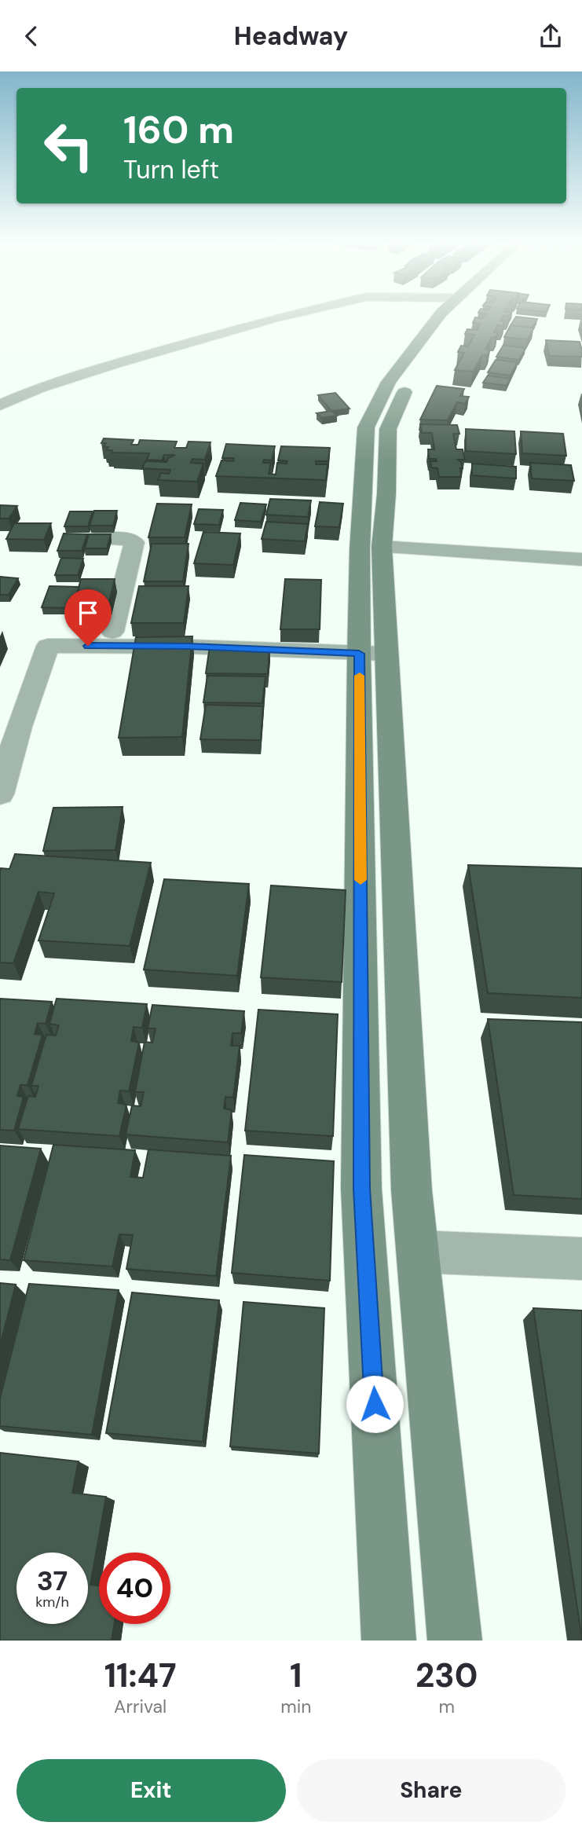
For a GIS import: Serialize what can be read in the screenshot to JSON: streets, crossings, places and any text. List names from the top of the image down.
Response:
{
  "page": {
    "header": "Headway",
    "turn": ["160 m", "Turn left"],
    "speed": "37 km/h",
    "limit": "40",
    "eta": [
      "11:47",
      "Arrival",
      "1",
      "min",
      "230",
      "m"
    ],
    "buttons": ["Exit", "Share"]
  }
}
